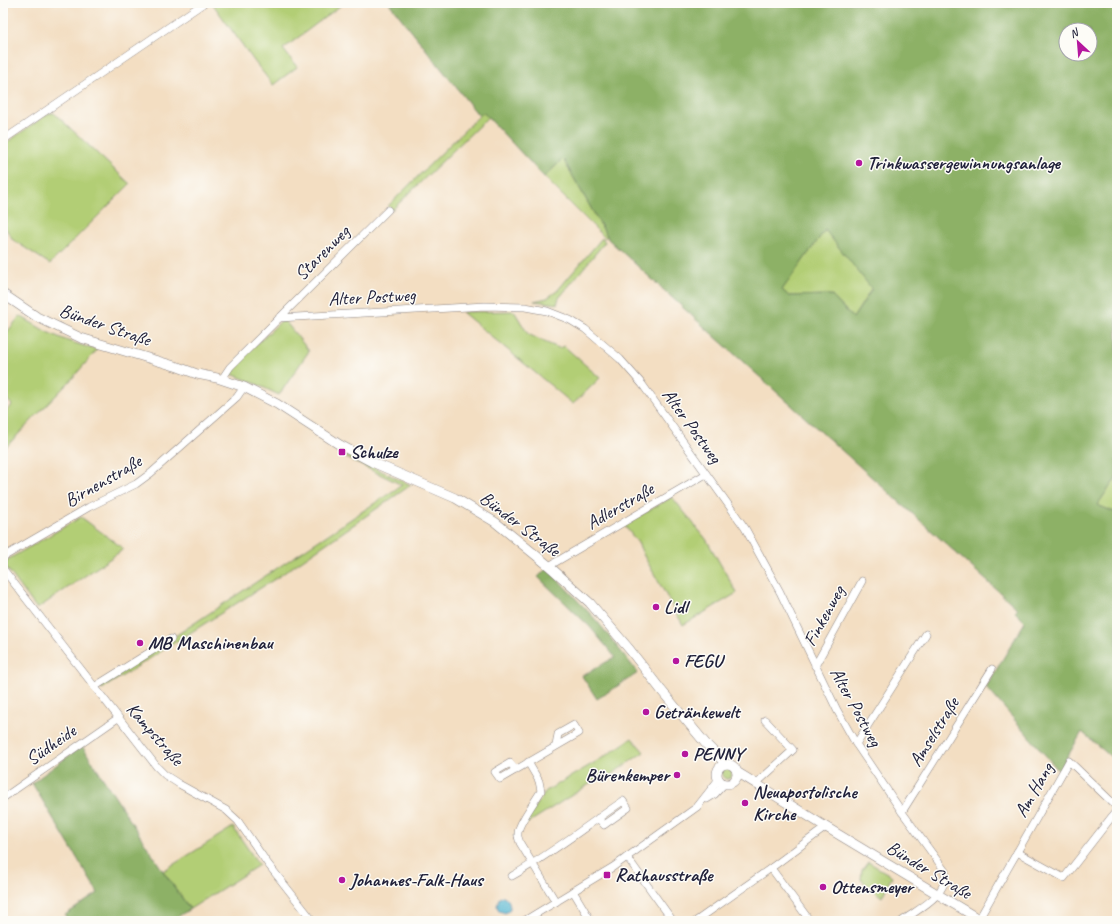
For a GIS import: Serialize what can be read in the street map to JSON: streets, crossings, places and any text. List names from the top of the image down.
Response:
{
  "streets": {
    "main road": ["Bünder Straße"],
    "street": [
      "Starenweg",
      "Alter Postweg",
      "Birnenstraße",
      "Adlerstraße",
      "Finkenweg",
      "Amselstraße",
      "Kampstraße",
      "Südheide",
      "Am Hang"
    ]
  },
  "crossings": [
    ["Starenweg", "Alter Postweg"],
    ["Alter Postweg", "Bünder Straße"],
    ["Alter Postweg", "Adlerstraße"],
    ["Alter Postweg", "Finkenweg"],
    ["Alter Postweg", "Amselstraße"],
    ["Bünder Straße", "Birnenstraße"],
    ["Bünder Straße", "Adlerstraße"],
    ["Bünder Straße", "Am Hang"],
    ["Kampstraße", "Südheide"]
  ],
  "places": {
    "other": [
      "Trinkwassergewinnungsanlage",
      "Lidl",
      "MB Maschinenbau",
      "FEGU",
      "Getränkewelt",
      "PENNY",
      "Bürenkemper",
      "Neuapostolische Kirche",
      "Johannes-Falk-Haus",
      "Ottensmeyer"
    ],
    "transit": ["Schulze", "Rathausstraße"]
  },
  "north": "top left"
}
